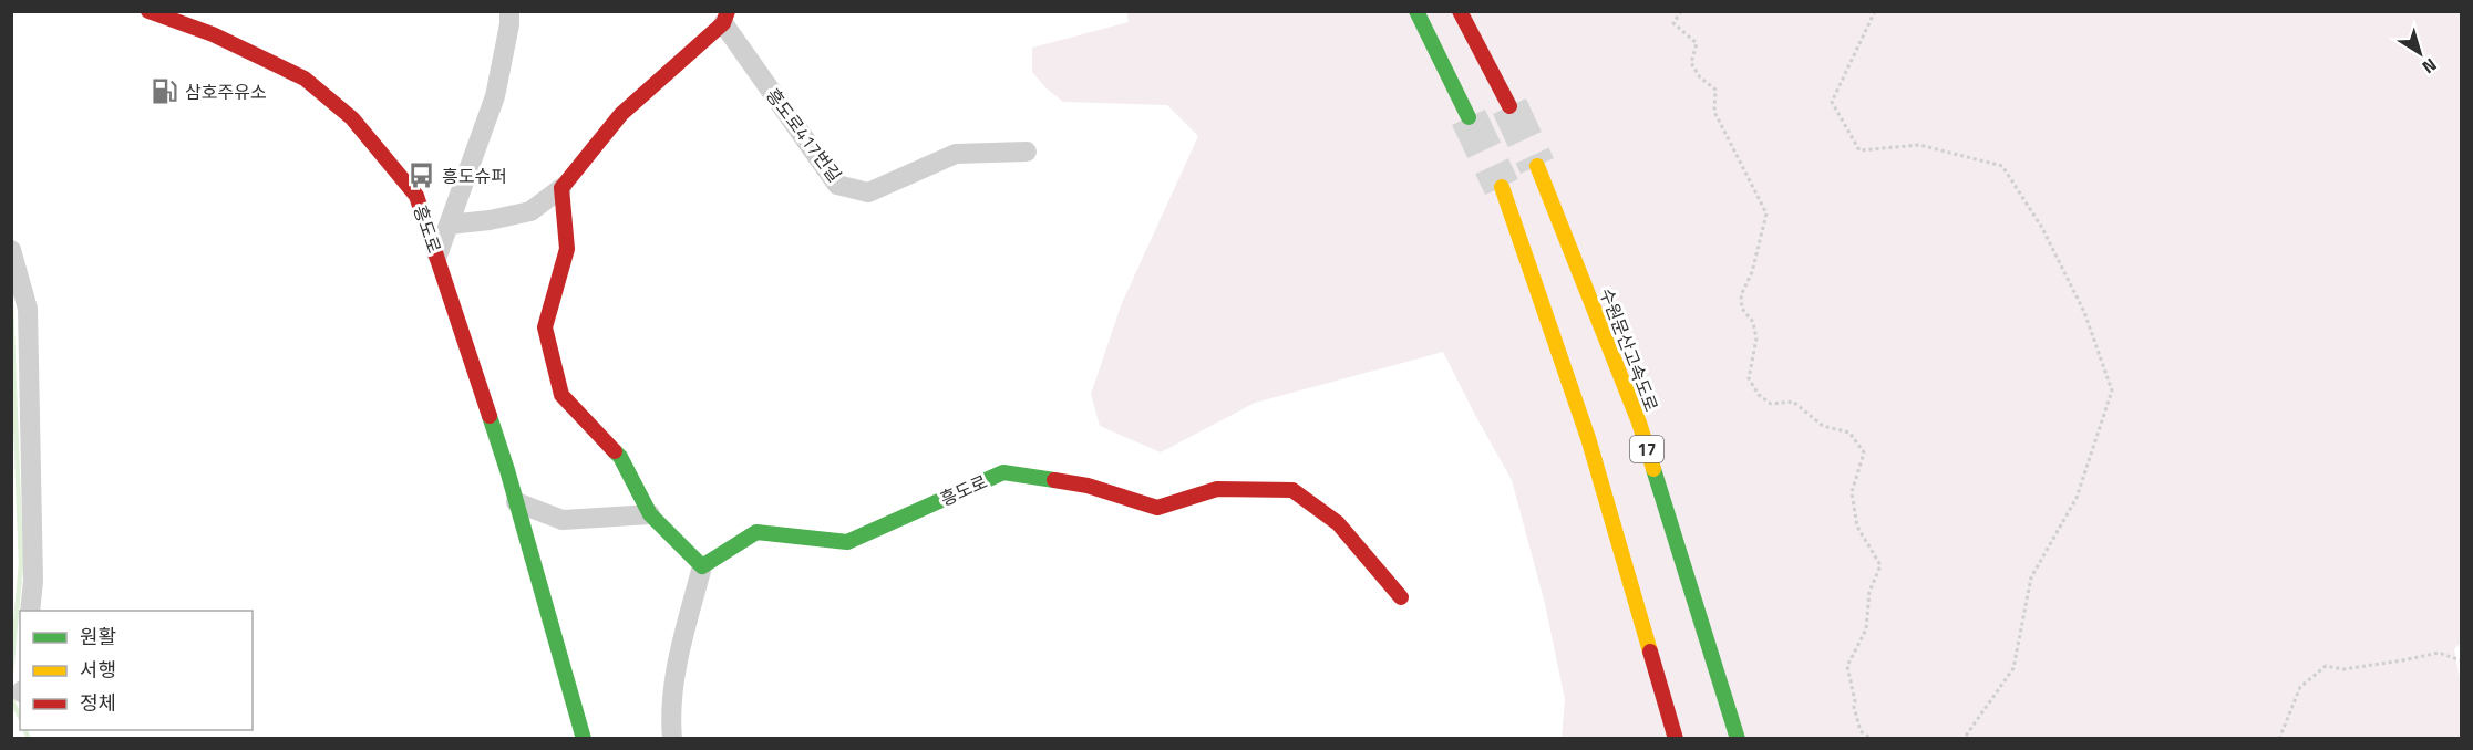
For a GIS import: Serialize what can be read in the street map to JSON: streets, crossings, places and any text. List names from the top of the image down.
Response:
{
  "streets": {
    "main road": [
      "흥도로417번길",
      "흥도로",
      "수원문산고속도로",
      "17"
    ]
  },
  "places": {
    "fuel station": ["삼호주유소"],
    "bus stop": ["흥도슈퍼"]
  },
  "legend": ["원활", "서행", "정체"],
  "north": "bottom right"
}
